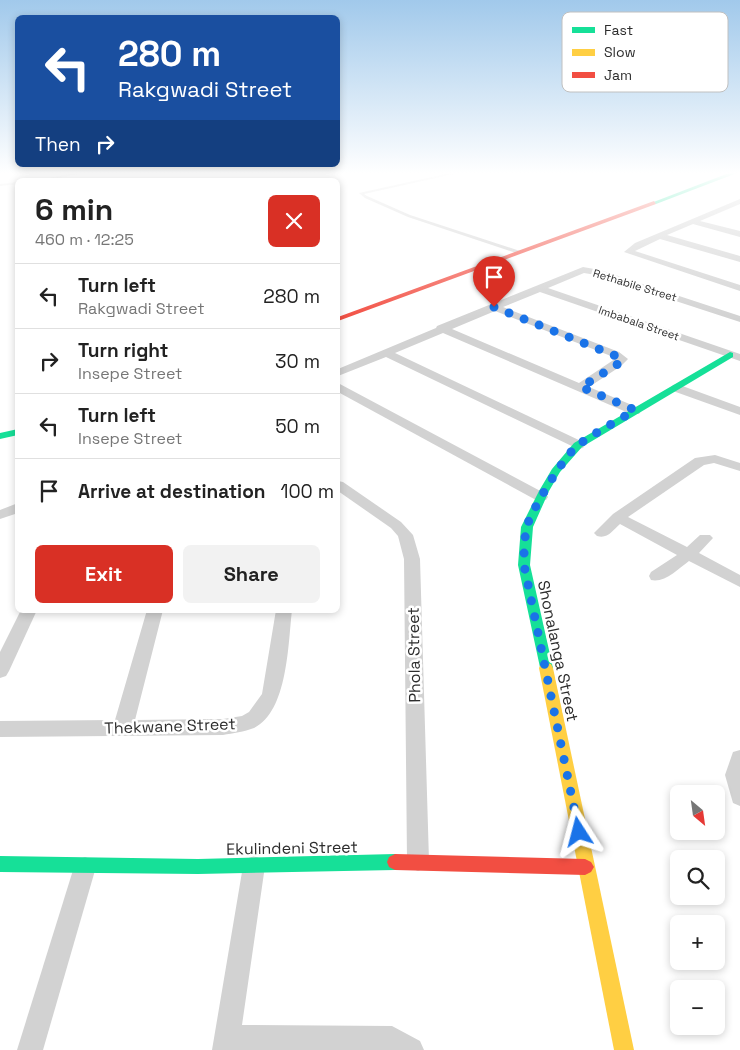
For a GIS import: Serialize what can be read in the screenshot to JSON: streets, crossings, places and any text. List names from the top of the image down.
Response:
{
  "streets": {
    "street": [
      "Rethabile Street",
      "Imbabala Street",
      "Shonalanga Street",
      "Phola Street",
      "Thekwane Street",
      "Ekulindeni Street"
    ]
  },
  "crossings": [
    ["Rethabile Street", "Imbabala Street"],
    ["Imbabala Street", "Shonalanga Street"],
    ["Shonalanga Street", "Ekulindeni Street"],
    ["Phola Street", "Ekulindeni Street"]
  ],
  "legend": ["Fast", "Slow", "Jam"],
  "north": "bottom right",
  "page": {
    "turn": ["280 m", "Rakgwadi Street"],
    "then": "Then",
    "heading": ["6 min", "460 m · 12:25"],
    "list": [
      {
        "name": "Turn left",
        "note": "Rakgwadi Street",
        "value": "280 m"
      },
      {
        "name": "Turn right",
        "note": "Insepe Street",
        "value": "30 m"
      },
      {
        "name": "Turn left",
        "note": "Insepe Street",
        "value": "50 m"
      },
      {
        "name": "Arrive at destination",
        "value": "100 m"
      }
    ],
    "buttons": ["Exit", "Share"],
    "map_buttons": ["+", "−"]
  }
}
